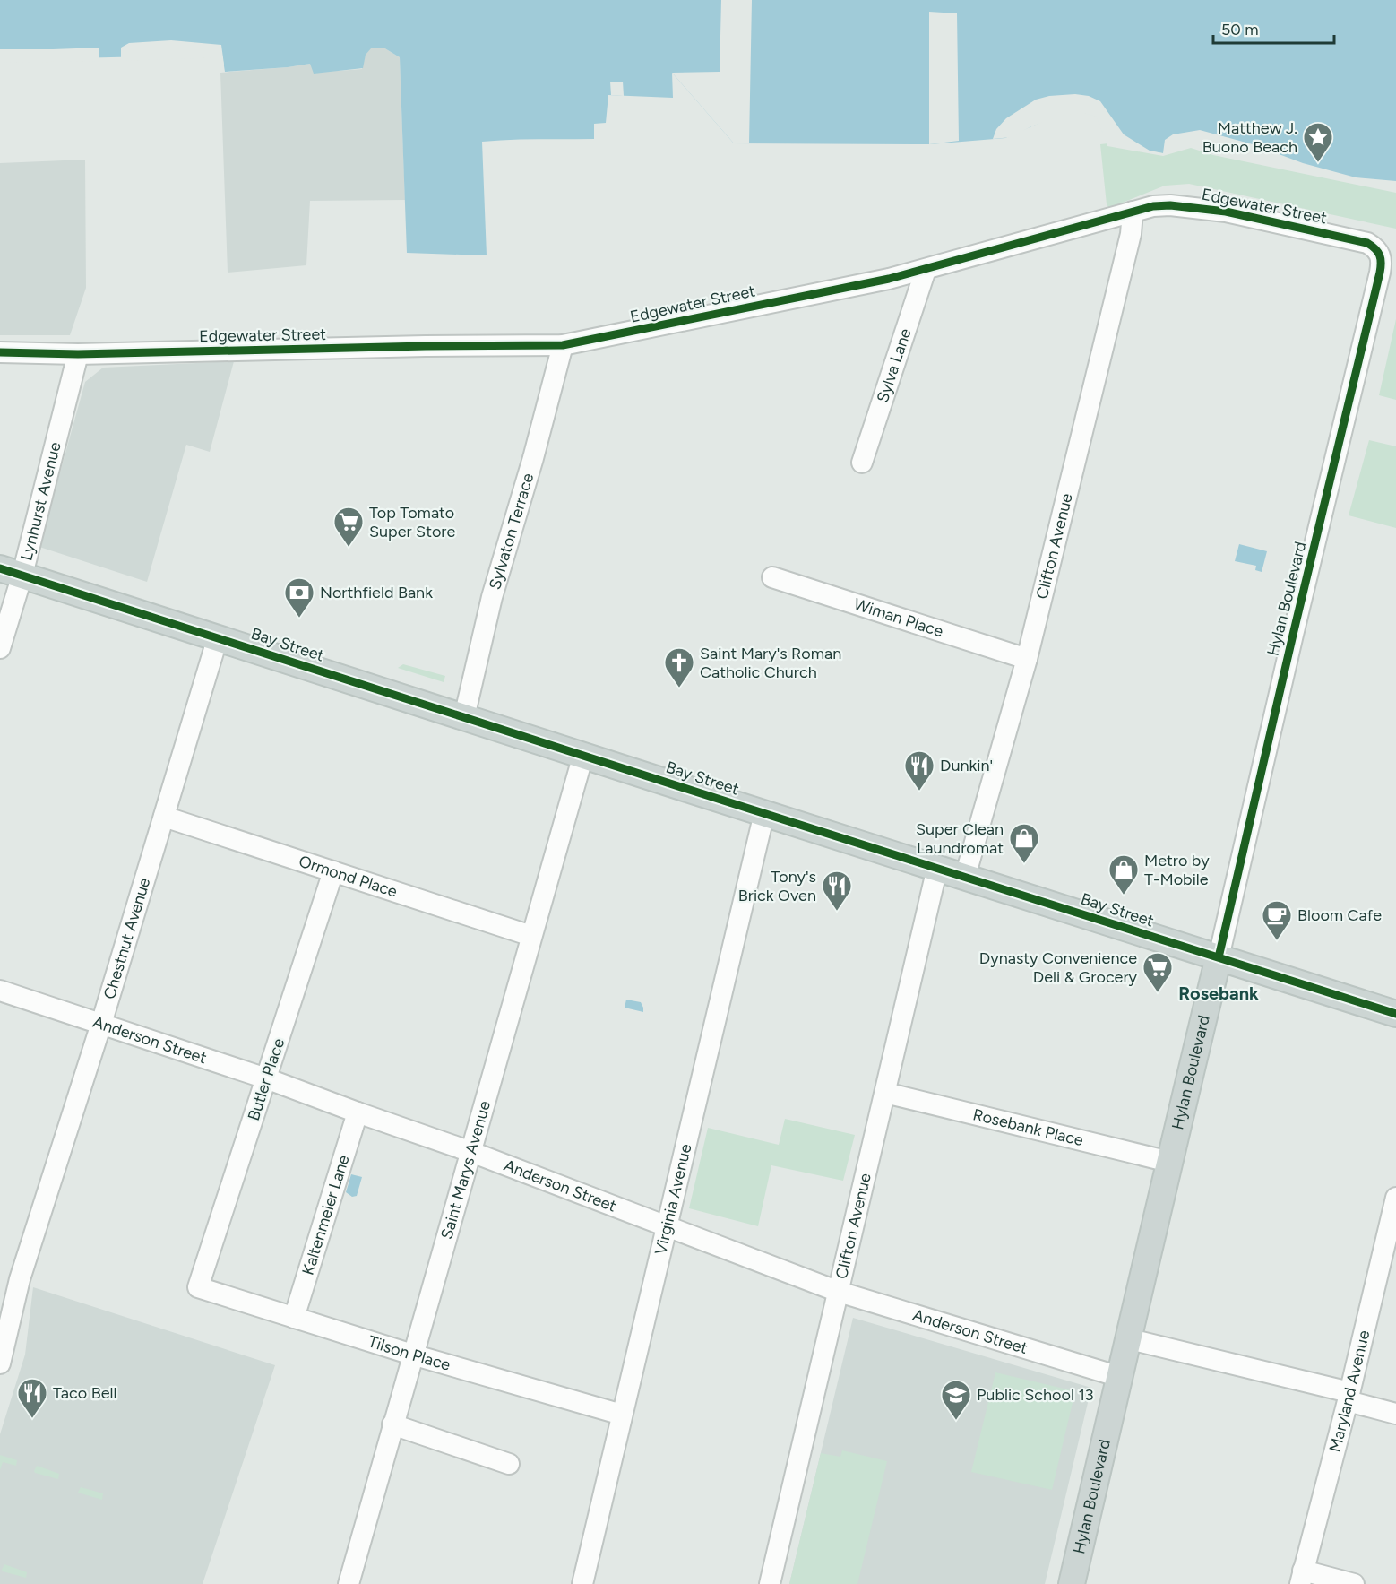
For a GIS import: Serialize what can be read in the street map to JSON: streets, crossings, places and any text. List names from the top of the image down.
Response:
{
  "streets": {
    "main road": ["Hylan Boulevard", "Bay Street"],
    "street": [
      "Edgewater Street",
      "Sylva Lane",
      "Lynhurst Avenue",
      "Sylvaton Terrace",
      "Clifton Avenue",
      "Wiman Place",
      "Ormond Place",
      "Chestnut Avenue",
      "Anderson Street",
      "Butler Place",
      "Rosebank Place",
      "Saint Marys Avenue",
      "Virginia Avenue",
      "Kaltenmeier Lane",
      "Tilson Place",
      "Maryland Avenue"
    ]
  },
  "crossings": [
    ["Edgewater Street", "Sylva Lane"],
    ["Edgewater Street", "Lynhurst Avenue"],
    ["Edgewater Street", "Sylvaton Terrace"],
    ["Edgewater Street", "Clifton Avenue"],
    ["Edgewater Street", "Hylan Boulevard"],
    ["Lynhurst Avenue", "Bay Street"],
    ["Sylvaton Terrace", "Bay Street"],
    ["Clifton Avenue", "Wiman Place"],
    ["Clifton Avenue", "Bay Street"],
    ["Clifton Avenue", "Anderson Street"],
    ["Clifton Avenue", "Rosebank Place"],
    ["Hylan Boulevard", "Bay Street"],
    ["Hylan Boulevard", "Anderson Street"],
    ["Hylan Boulevard", "Rosebank Place"],
    ["Bay Street", "Chestnut Avenue"],
    ["Bay Street", "Saint Marys Avenue"],
    ["Bay Street", "Virginia Avenue"],
    ["Ormond Place", "Chestnut Avenue"],
    ["Ormond Place", "Butler Place"],
    ["Ormond Place", "Saint Marys Avenue"],
    ["Chestnut Avenue", "Anderson Street"],
    ["Anderson Street", "Butler Place"],
    ["Anderson Street", "Saint Marys Avenue"],
    ["Anderson Street", "Virginia Avenue"],
    ["Anderson Street", "Kaltenmeier Lane"],
    ["Butler Place", "Tilson Place"],
    ["Saint Marys Avenue", "Tilson Place"],
    ["Virginia Avenue", "Tilson Place"],
    ["Kaltenmeier Lane", "Tilson Place"]
  ],
  "districts": ["Rosebank"],
  "places": {
    "place": ["Matthew J. Buono Beach"],
    "supermarket": ["Top Tomato Super Store", "Dynasty Convenience Deli & Grocery"],
    "bank": ["Northfield Bank"],
    "church": ["Saint Mary's Roman Catholic Church"],
    "restaurant": ["Dunkin'", "Tony's Brick Oven", "Taco Bell"],
    "shop": ["Super Clean Laundromat", "Metro by T-Mobile"],
    "cafe": ["Bloom Cafe"],
    "school or university": ["Public School 13"]
  },
  "scale_bar": "50 m"
}
